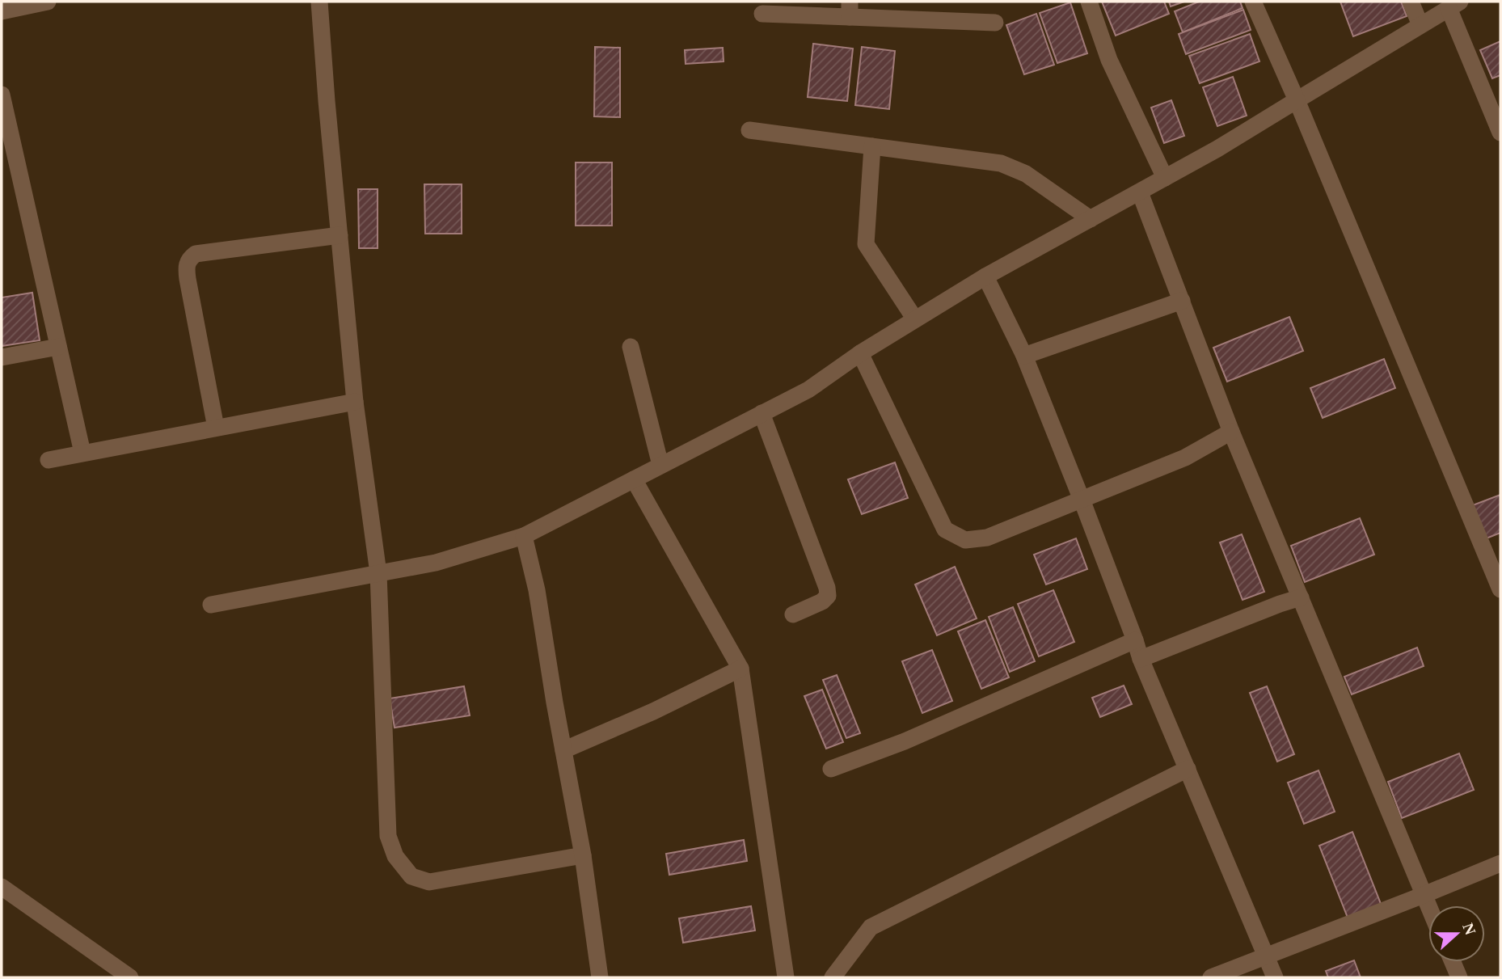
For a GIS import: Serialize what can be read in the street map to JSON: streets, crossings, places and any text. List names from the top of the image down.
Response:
{
  "north": "right"
}
